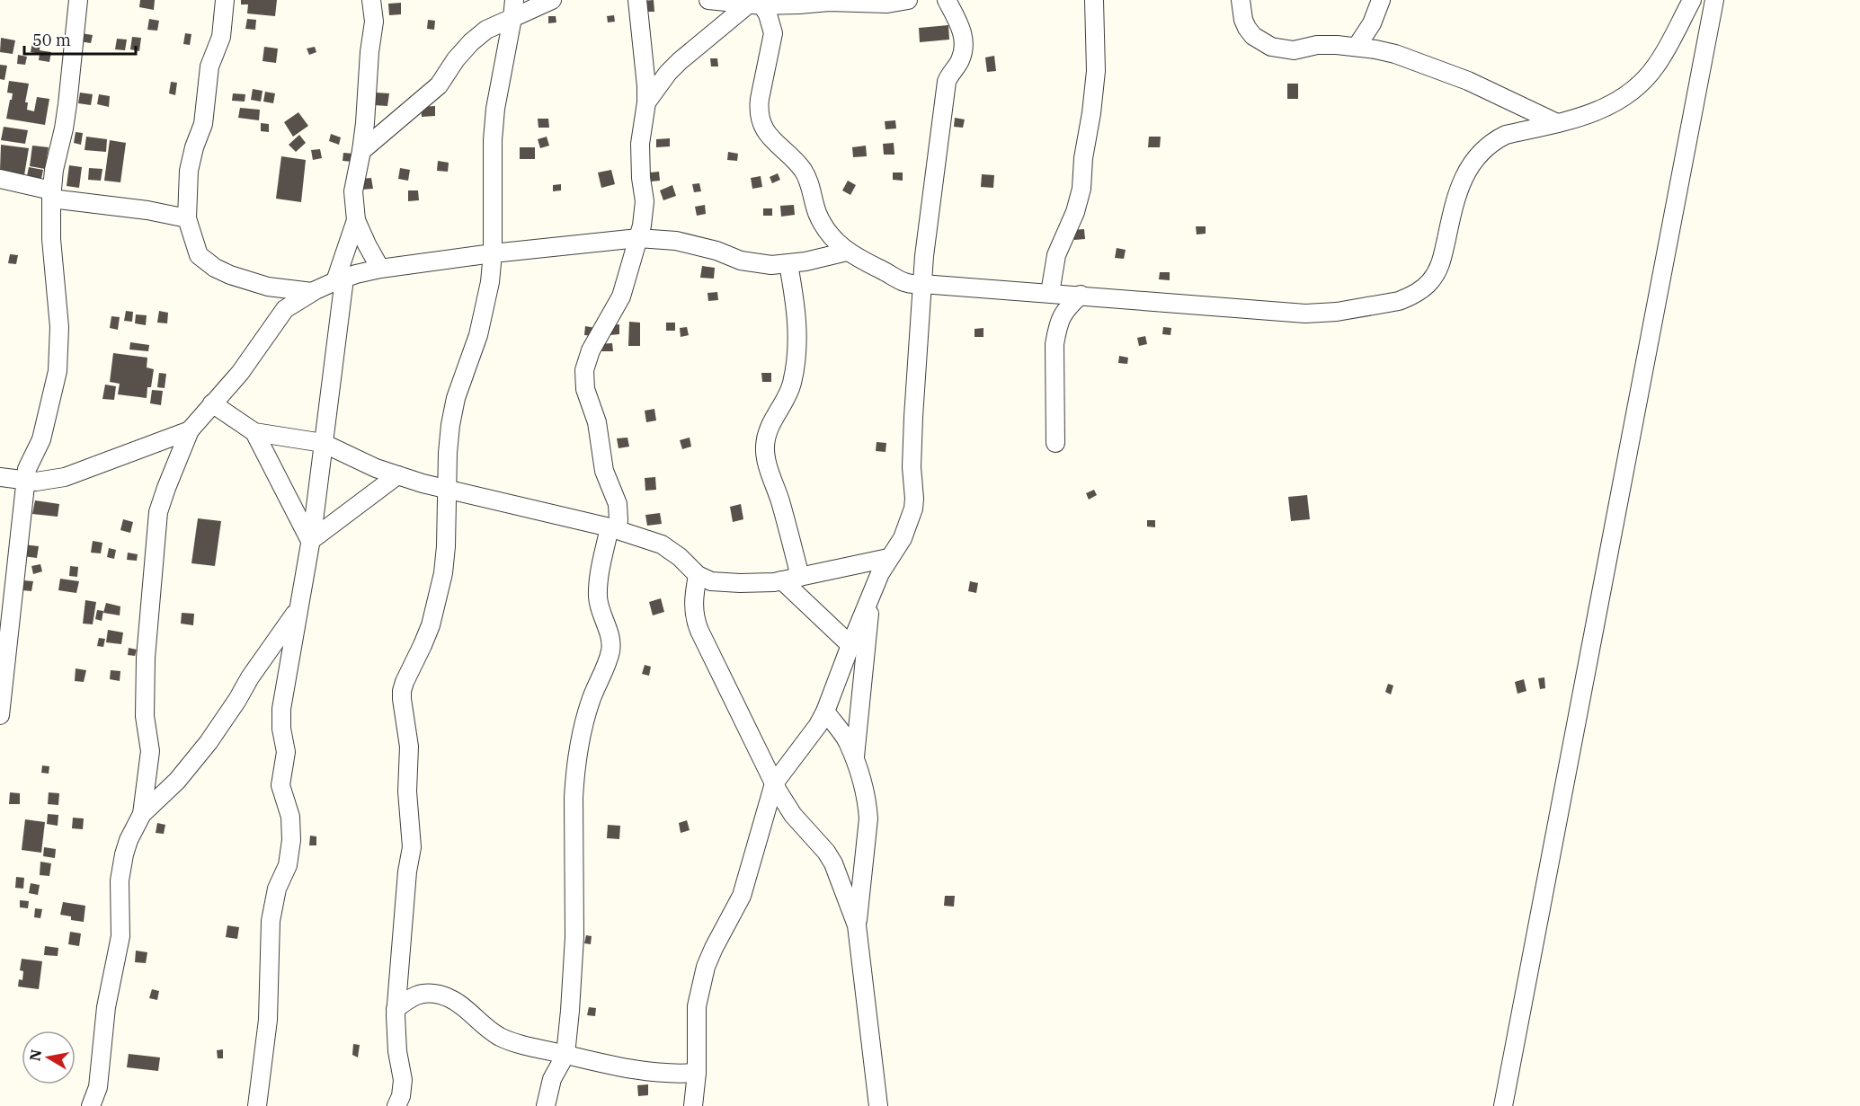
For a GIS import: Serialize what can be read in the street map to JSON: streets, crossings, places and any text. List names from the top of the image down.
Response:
{
  "scale_bar": "50 m",
  "north": "left"
}
